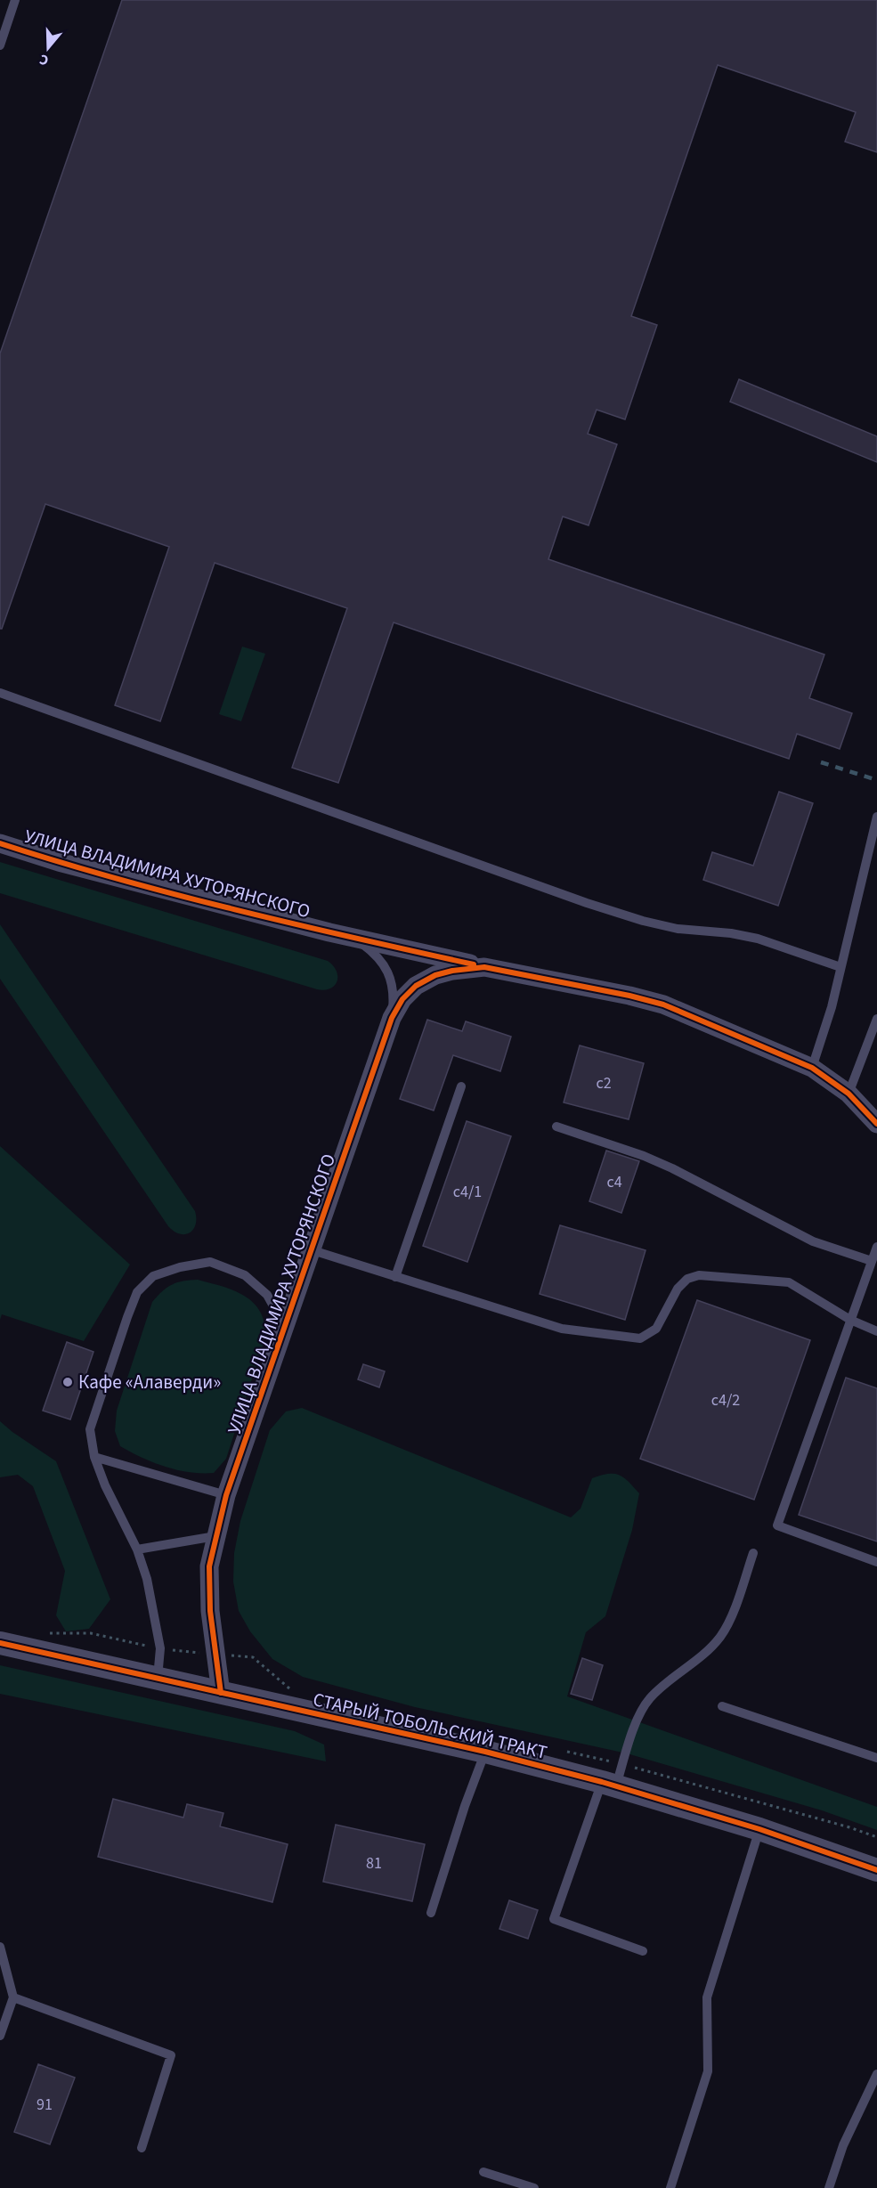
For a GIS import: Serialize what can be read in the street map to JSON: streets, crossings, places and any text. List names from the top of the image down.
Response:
{
  "streets": {
    "street": ["УЛИЦА ВЛАДИМИРА ХУТОРЯНСКОГО", "СТАРЫЙ ТОБОЛЬСКИЙ ТРАКТ"]
  },
  "crossings": [
    ["УЛИЦА ВЛАДИМИРА ХУТОРЯНСКОГО", "СТАРЫЙ ТОБОЛЬСКИЙ ТРАКТ"]
  ],
  "places": ["Кафе «Алаверди»"],
  "house_numbers": [
    "с2",
    "с4",
    "с4/1",
    "с4/2",
    "81",
    "91"
  ],
  "north": "bottom"
}
